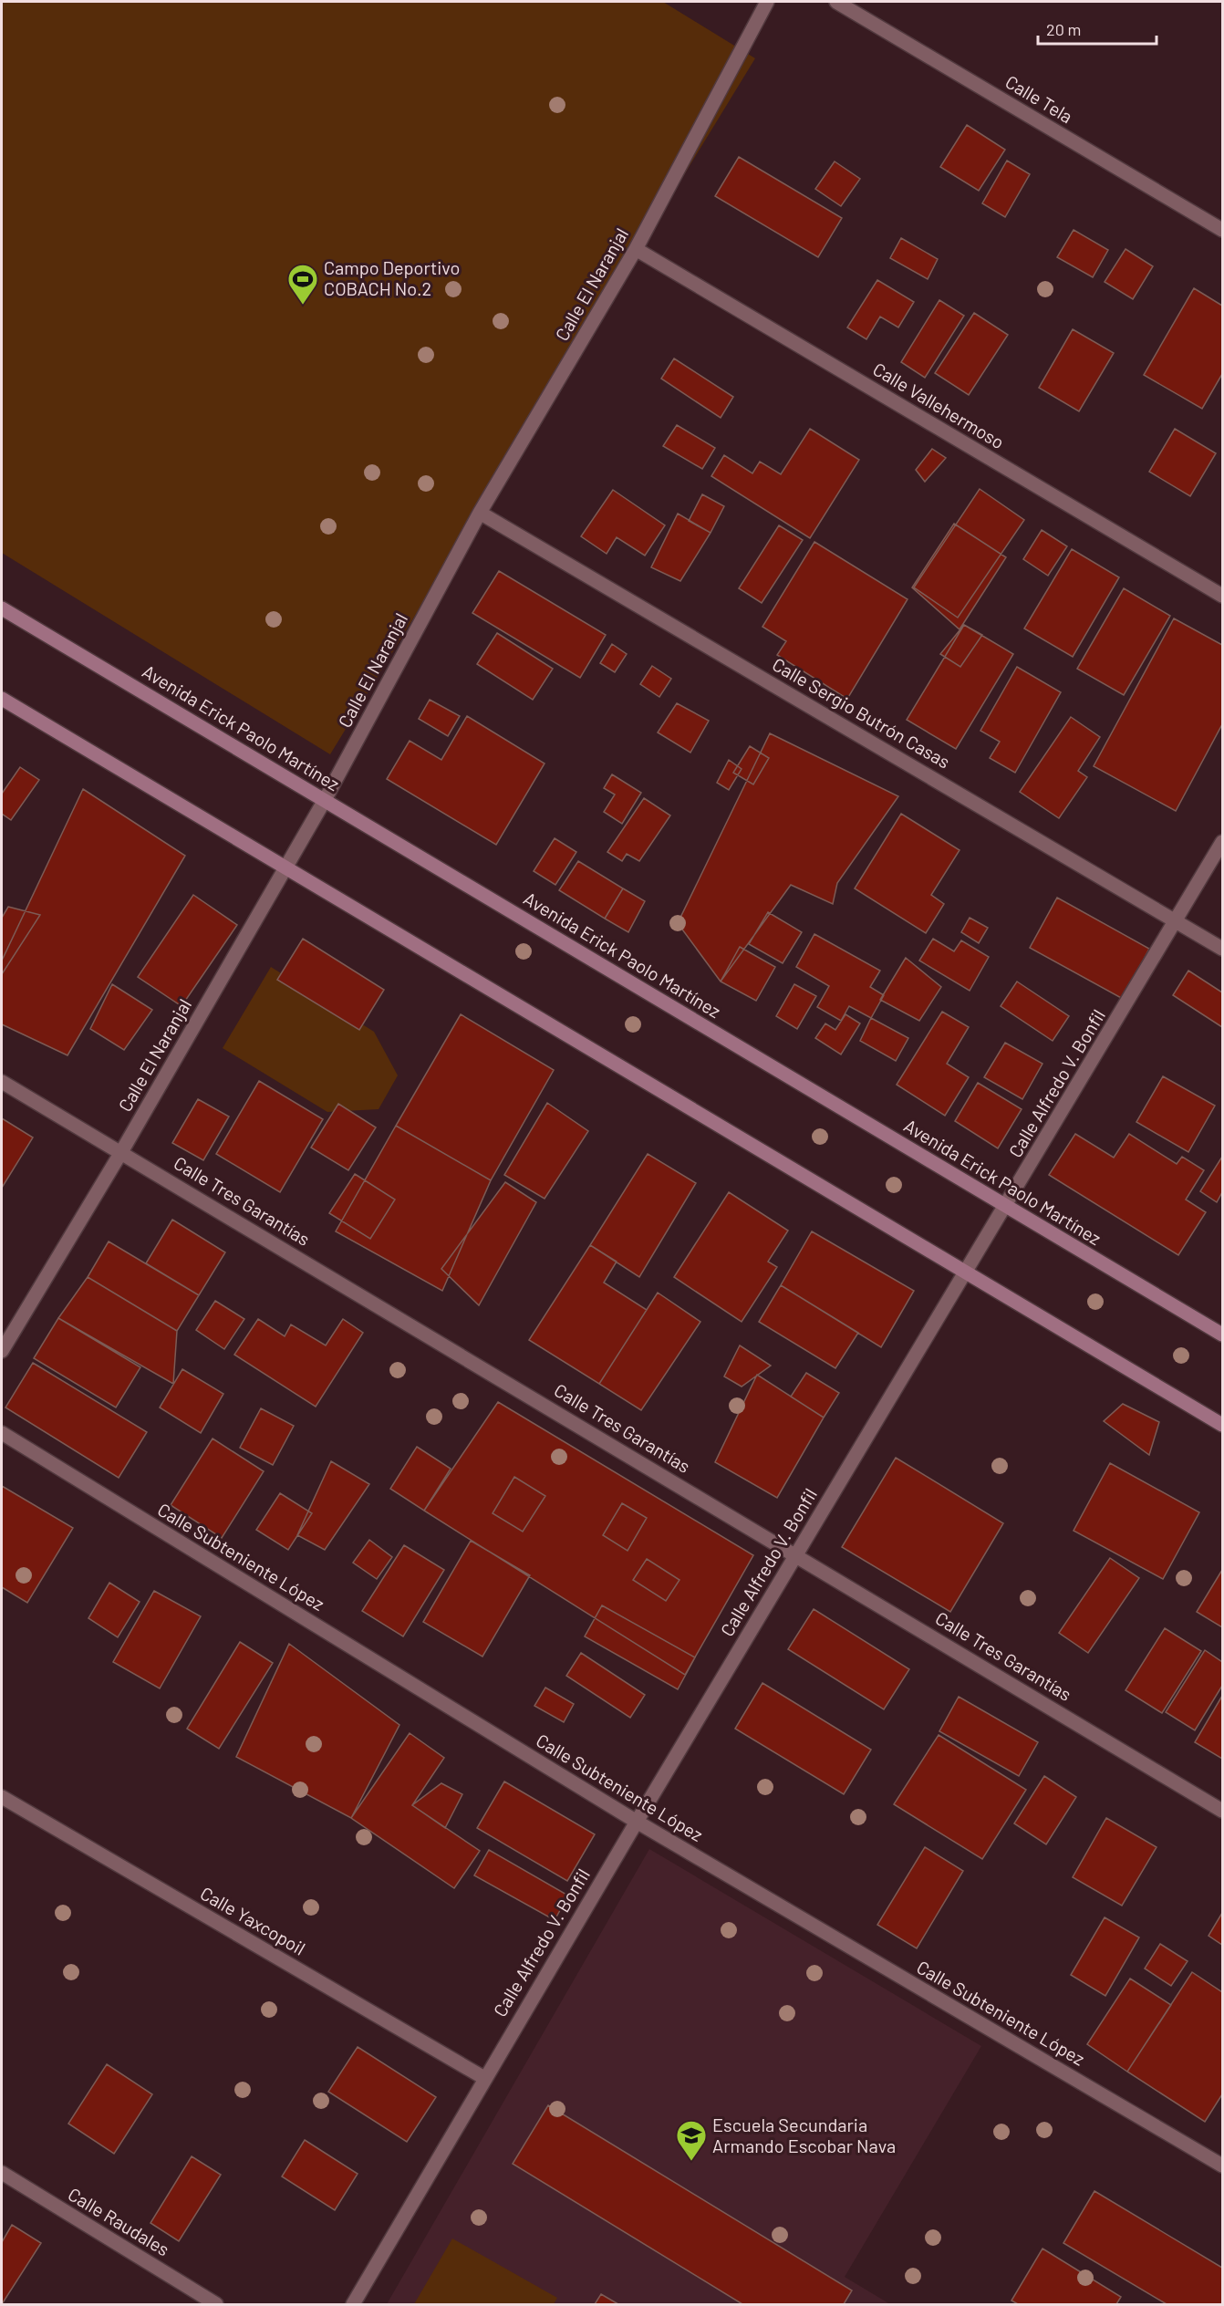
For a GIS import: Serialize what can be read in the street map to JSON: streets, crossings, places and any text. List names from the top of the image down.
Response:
{
  "streets": {
    "main road": ["Avenida Erick Paolo Martínez"],
    "street": [
      "Calle Tela",
      "Calle El Naranjal",
      "Calle Vallehermoso",
      "Calle Sergio Butrón Casas",
      "Calle Alfredo V. Bonfil",
      "Calle Tres Garantías",
      "Calle Subteniente López",
      "Calle Yaxcopoil",
      "Calle Raudales"
    ]
  },
  "crossings": [
    ["Calle El Naranjal", "Calle Vallehermoso"],
    ["Calle El Naranjal", "Calle Sergio Butrón Casas"],
    ["Calle El Naranjal", "Avenida Erick Paolo Martínez"],
    ["Calle El Naranjal", "Calle Tres Garantías"],
    ["Calle Sergio Butrón Casas", "Calle Alfredo V. Bonfil"],
    ["Avenida Erick Paolo Martínez", "Calle Alfredo V. Bonfil"],
    ["Calle Alfredo V. Bonfil", "Calle Tres Garantías"],
    ["Calle Alfredo V. Bonfil", "Calle Subteniente López"],
    ["Calle Alfredo V. Bonfil", "Calle Yaxcopoil"]
  ],
  "places": {
    "sports": ["Campo Deportivo COBACH No.2"],
    "school or university": ["Escuela Secundaria Armando Escobar Nava"]
  },
  "scale_bar": "20 m"
}
